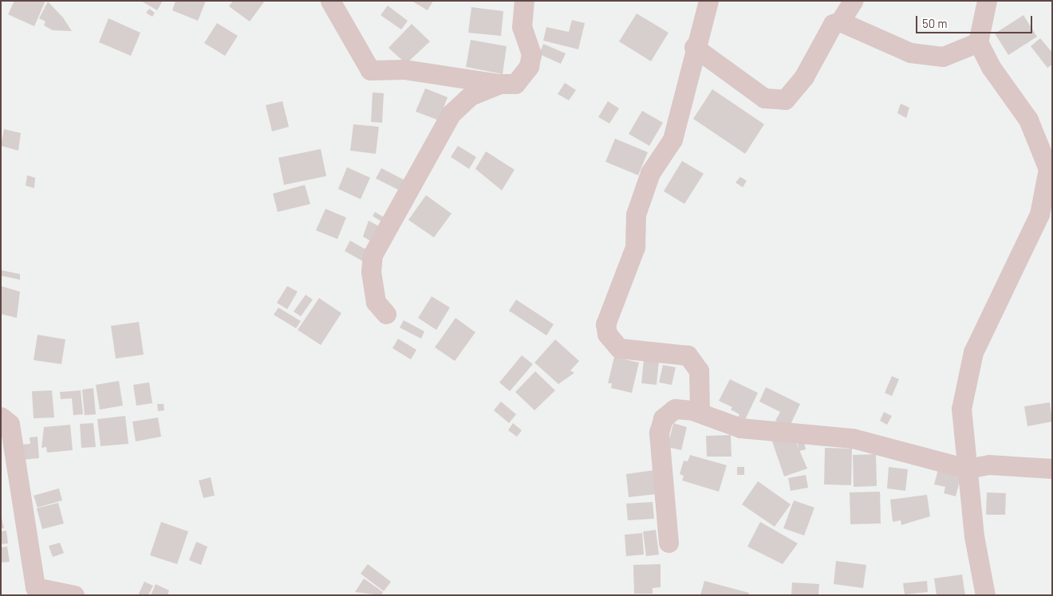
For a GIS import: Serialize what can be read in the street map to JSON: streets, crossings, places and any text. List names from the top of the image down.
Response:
{
  "scale_bar": "50 m"
}
